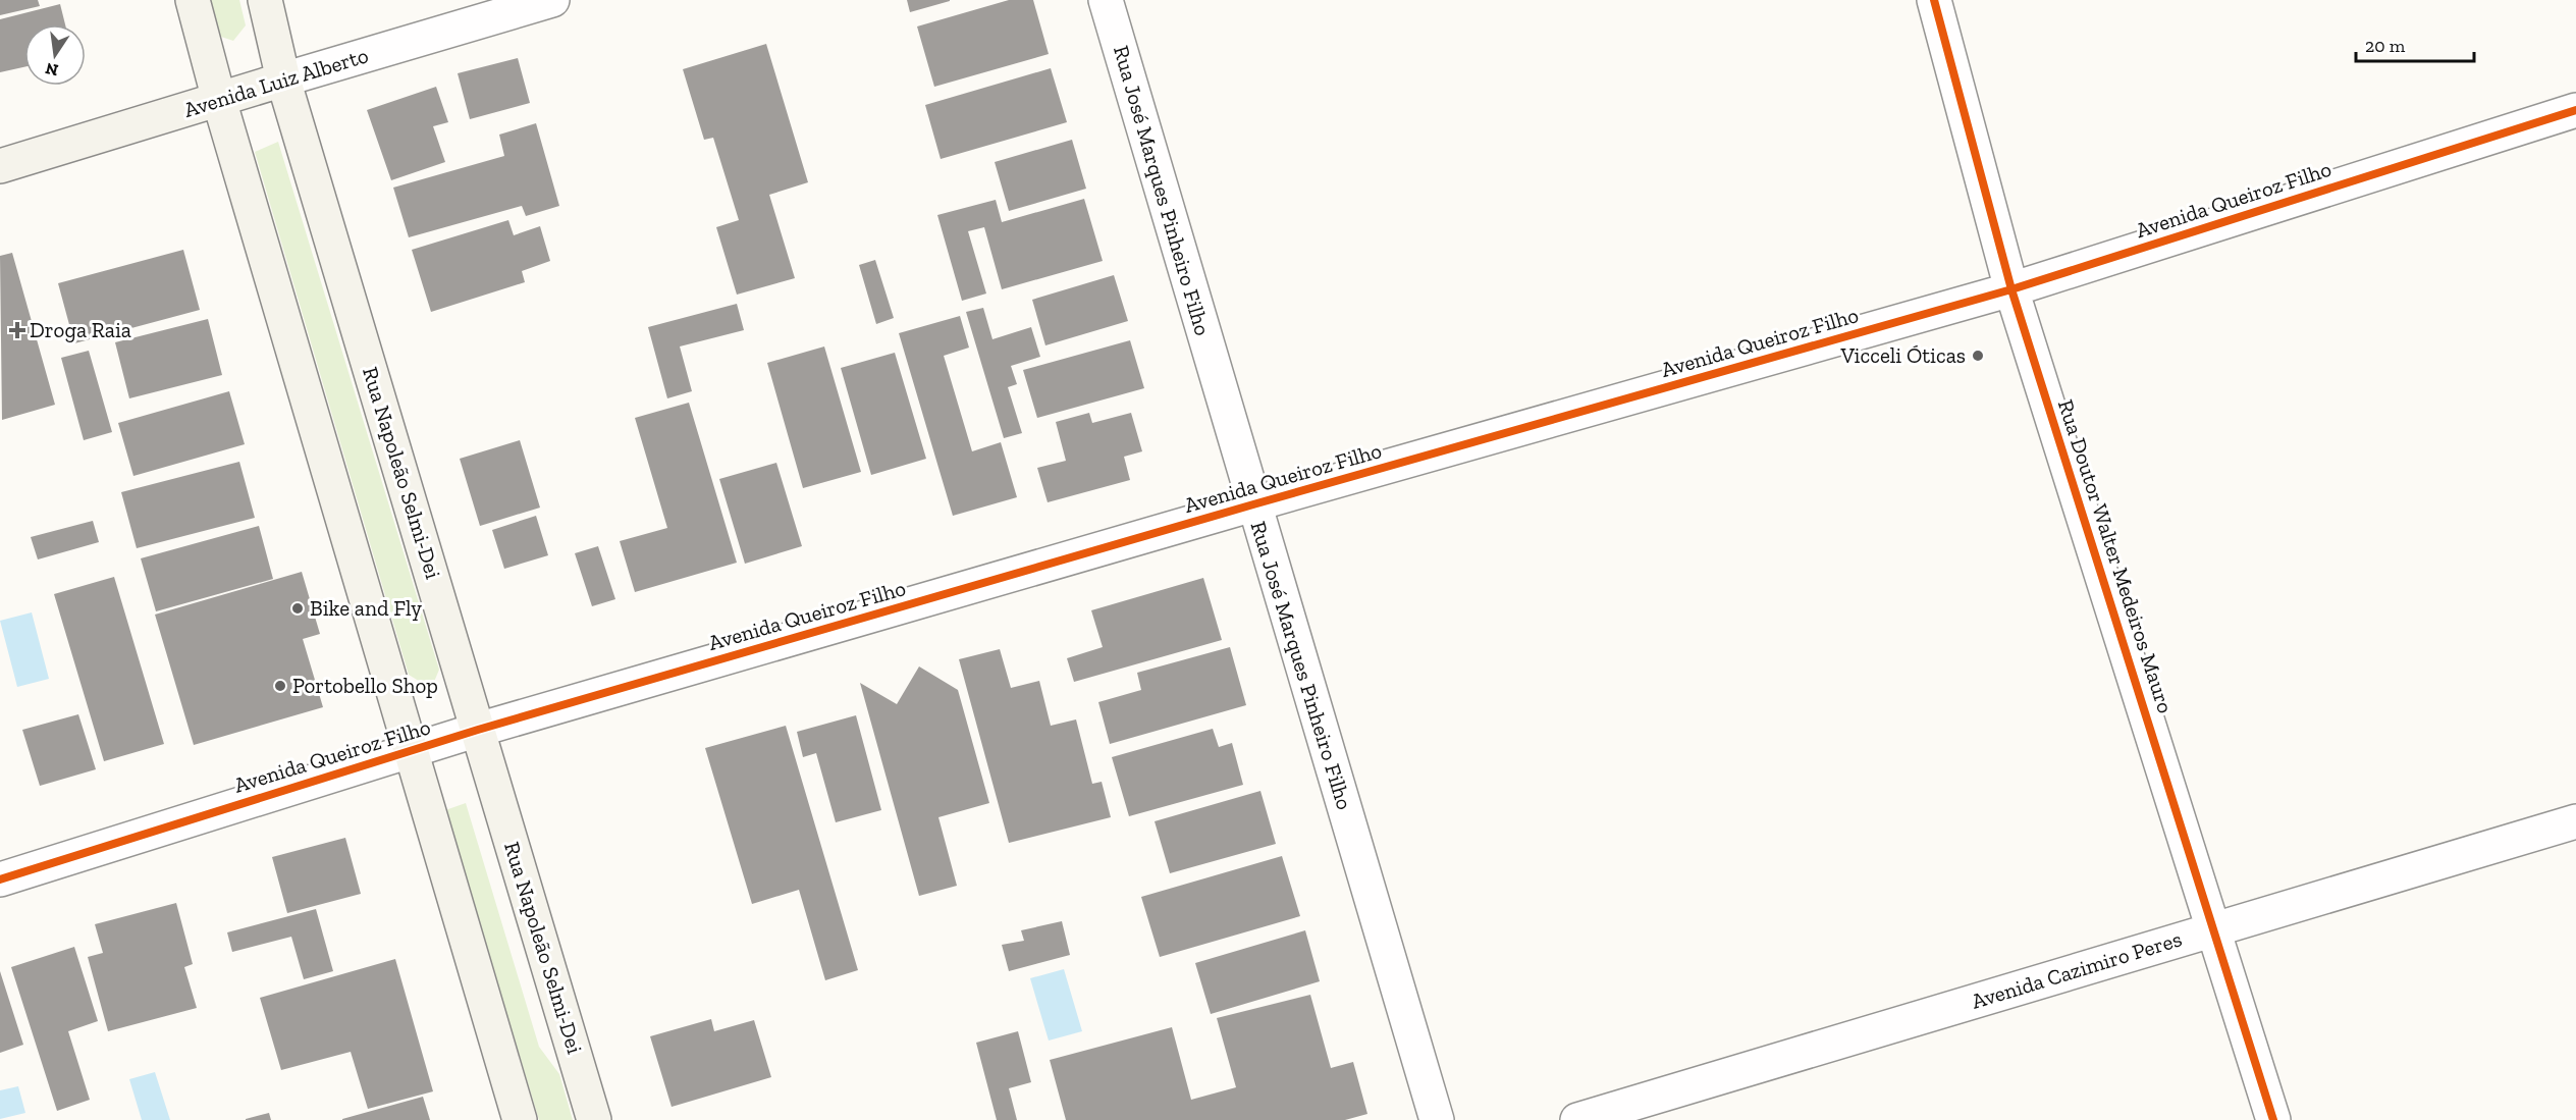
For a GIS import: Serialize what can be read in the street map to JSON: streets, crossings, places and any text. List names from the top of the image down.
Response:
{
  "streets": {
    "main road": ["Avenida Luiz Alberto", "Rua Napoleão Selmi-Dei"],
    "street": [
      "Rua José Marques Pinheiro Filho",
      "Avenida Queiroz Filho",
      "Rua Doutor Walter Medeiros Mauro",
      "Avenida Cazimiro Peres"
    ]
  },
  "crossings": [
    ["Avenida Luiz Alberto", "Rua Napoleão Selmi-Dei"],
    ["Rua José Marques Pinheiro Filho", "Avenida Queiroz Filho"],
    ["Avenida Queiroz Filho", "Rua Napoleão Selmi-Dei"],
    ["Avenida Queiroz Filho", "Rua Doutor Walter Medeiros Mauro"],
    ["Rua Doutor Walter Medeiros Mauro", "Avenida Cazimiro Peres"]
  ],
  "places": {
    "health": ["Droga Raia"],
    "other": ["Vicceli Óticas", "Bike and Fly", "Portobello Shop"]
  },
  "scale_bar": "20 m",
  "north": "bottom"
}
